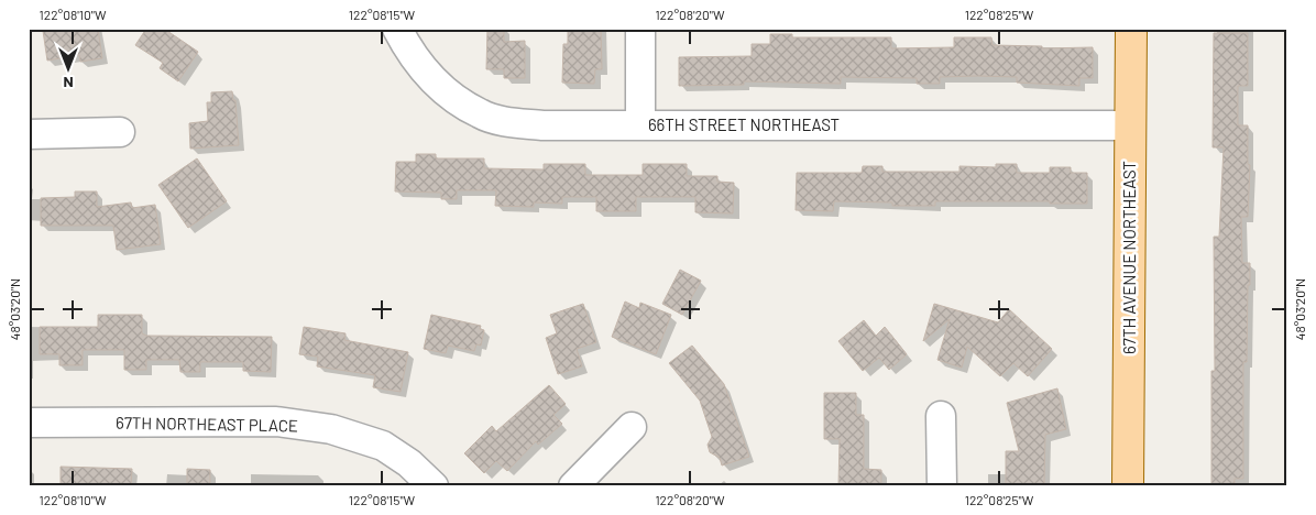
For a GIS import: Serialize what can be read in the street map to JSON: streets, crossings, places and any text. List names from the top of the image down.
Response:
{
  "streets": {
    "main road": ["67TH AVENUE NORTHEAST"],
    "street": ["66TH STREET NORTHEAST", "67TH NORTHEAST PLACE"]
  },
  "crossings": [
    ["66TH STREET NORTHEAST", "67TH AVENUE NORTHEAST"]
  ],
  "north": "bottom",
  "coordinates": [
    "122°08'10\"W",
    "122°08'15\"W",
    "122°08'20\"W",
    "122°08'25\"W",
    "48°03'20\"N"
  ]
}
